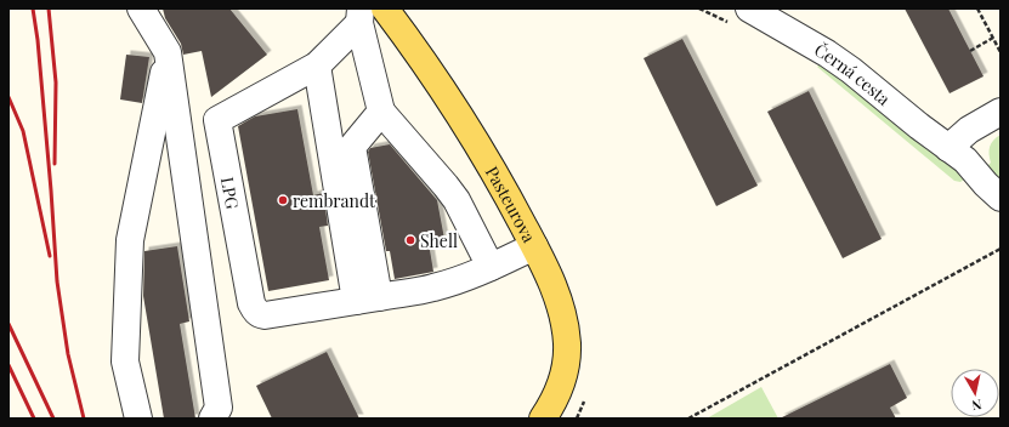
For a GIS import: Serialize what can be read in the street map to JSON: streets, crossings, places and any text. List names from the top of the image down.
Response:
{
  "streets": {
    "main road": ["Pasteurova"],
    "street": ["Černá cesta", "LPG"]
  },
  "places": ["rembrandt", "Shell"],
  "north": "bottom"
}
